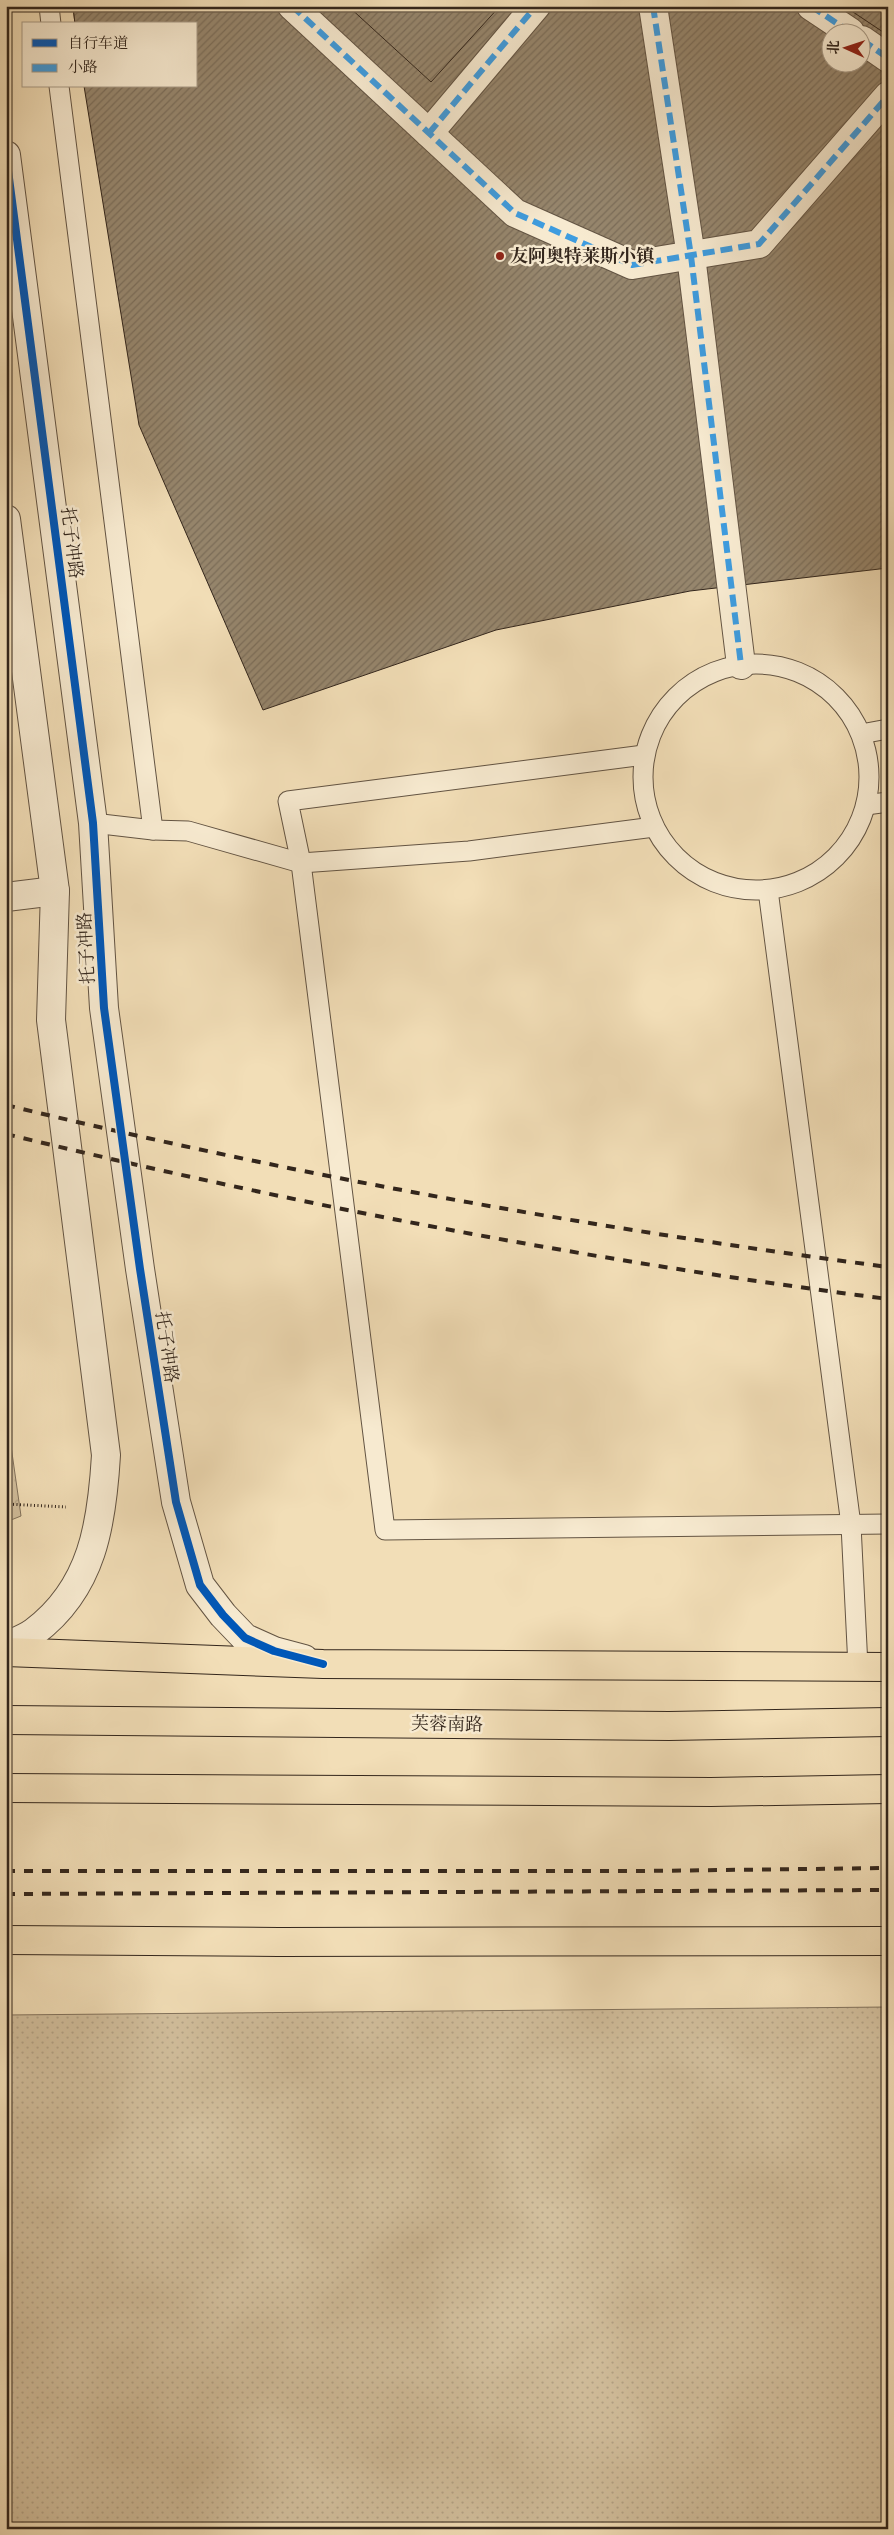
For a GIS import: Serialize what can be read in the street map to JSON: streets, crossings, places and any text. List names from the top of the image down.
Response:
{
  "streets": {
    "main road": ["芙蓉南路"],
    "street": ["托子冲路"]
  },
  "places": ["友阿奥特莱斯小镇"],
  "legend": ["自行车道", "小路"],
  "north": "left"
}
